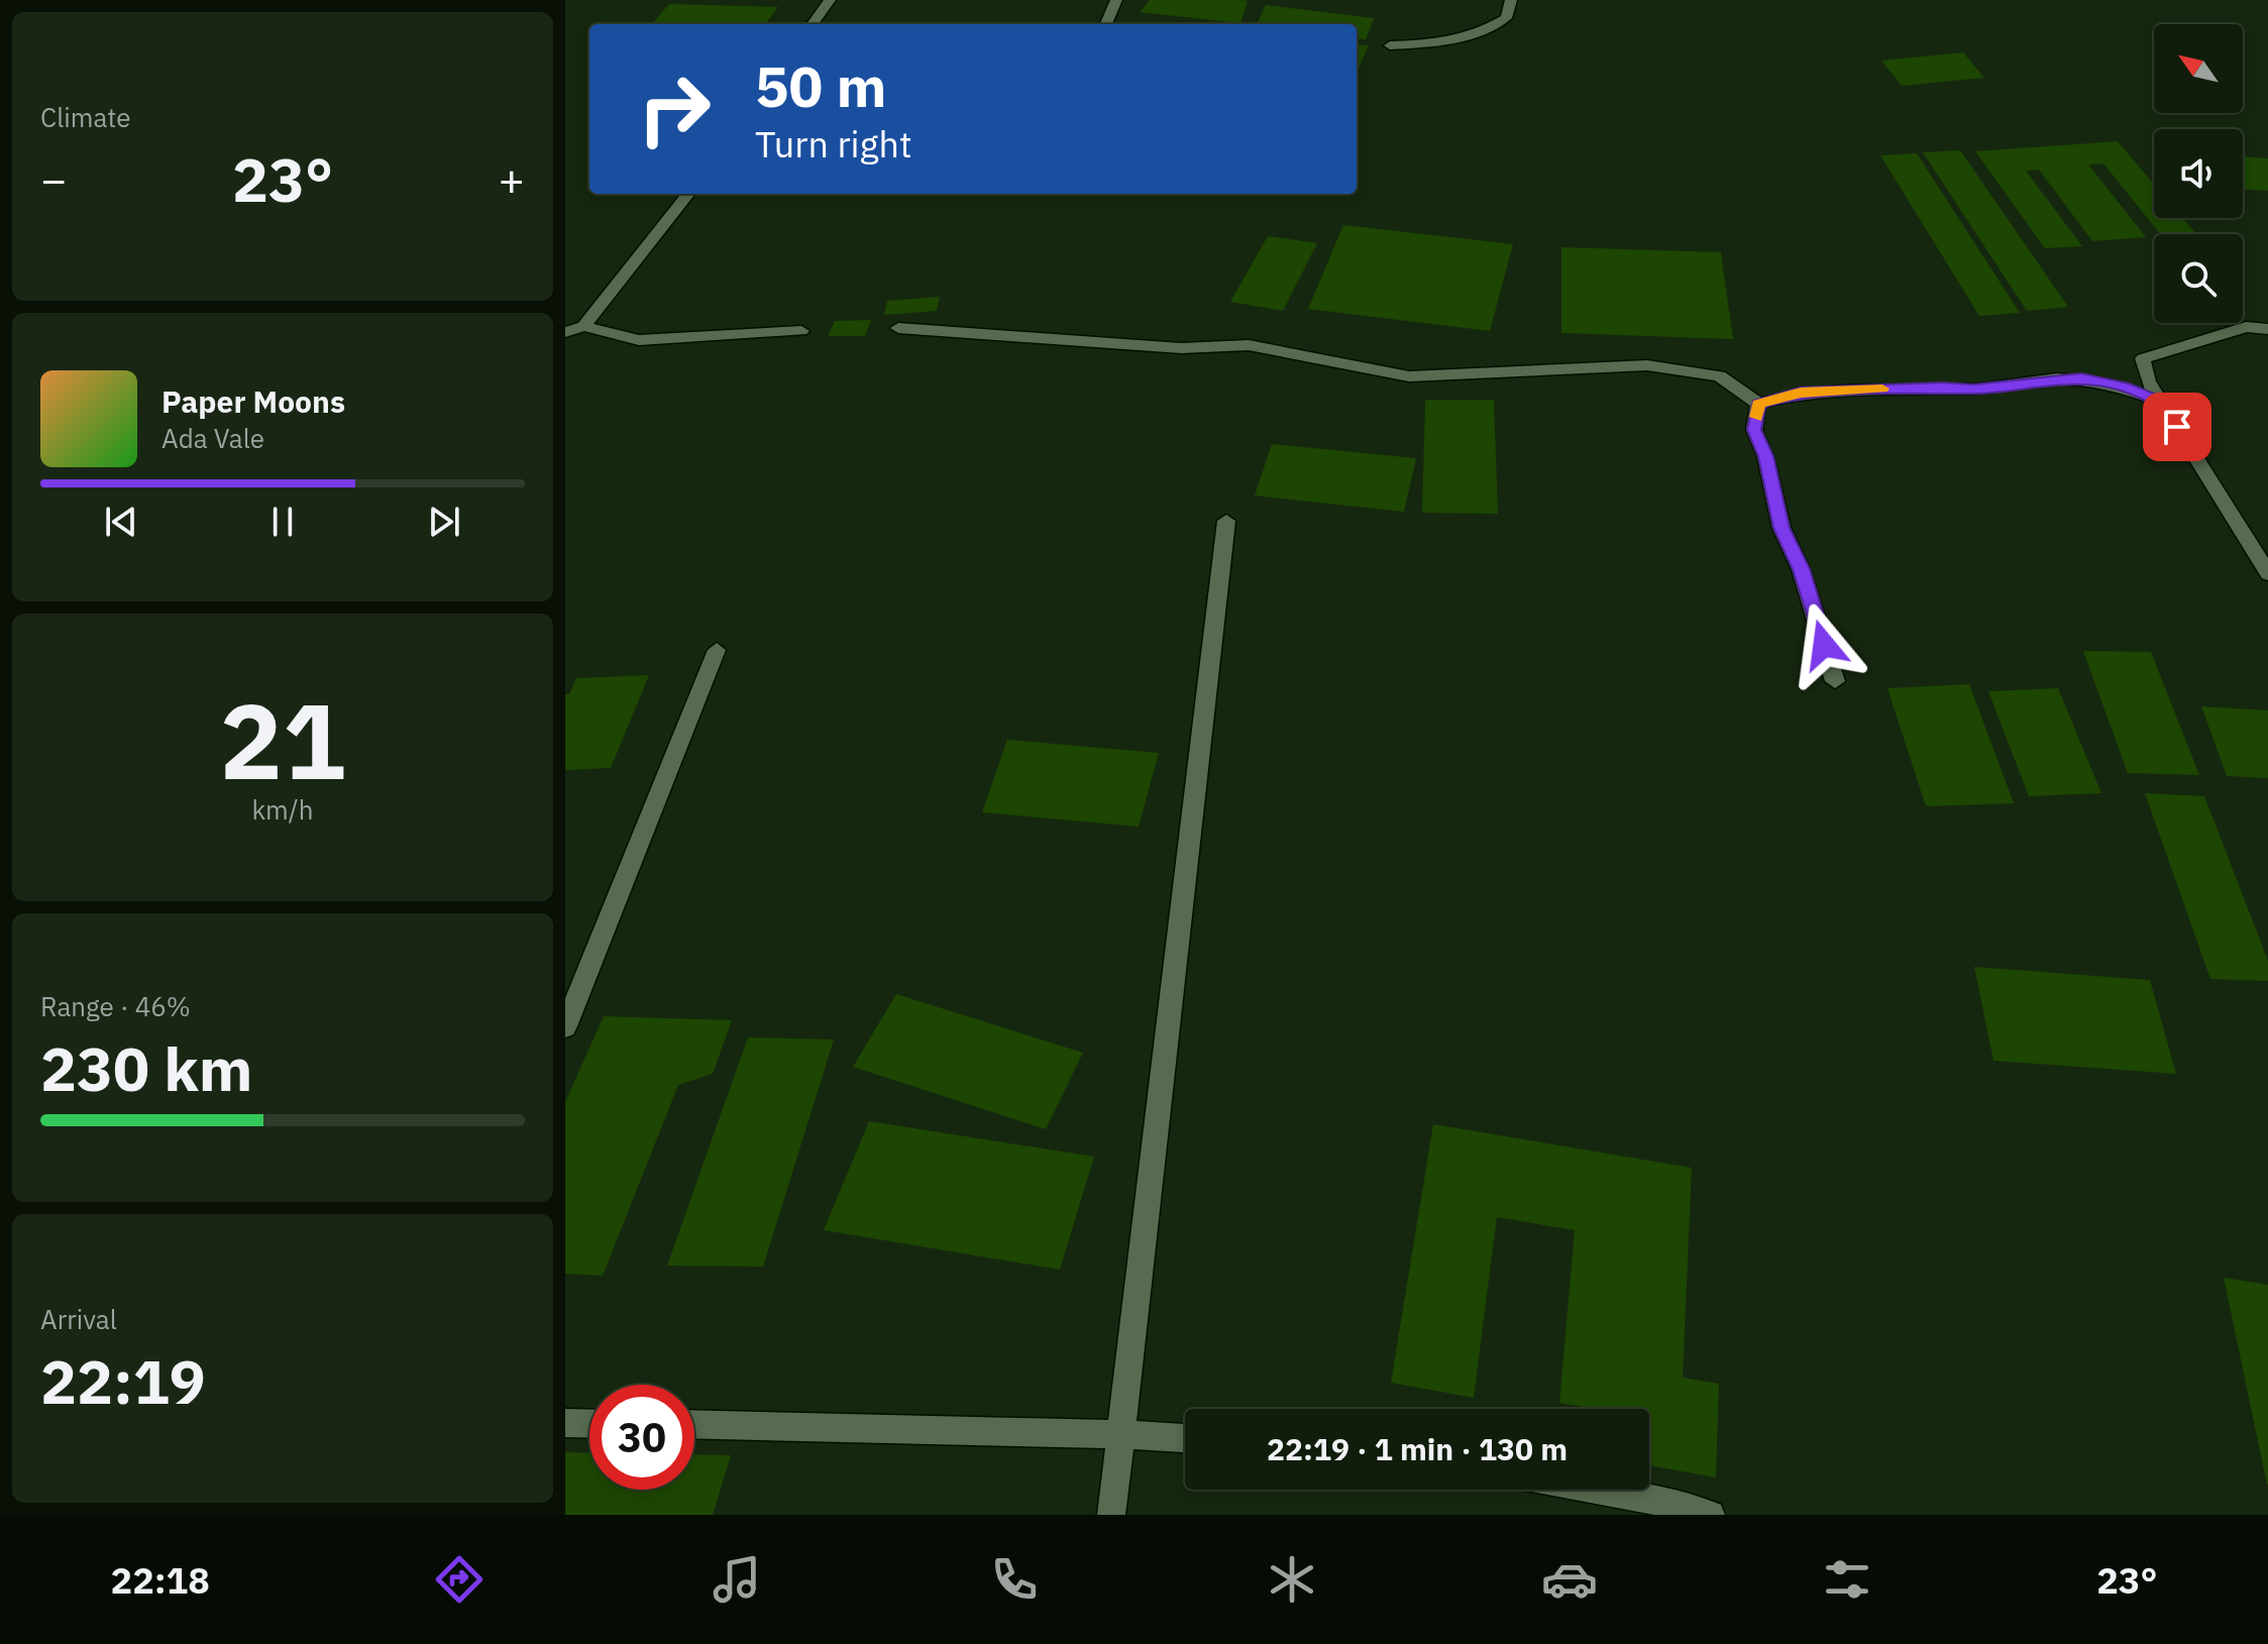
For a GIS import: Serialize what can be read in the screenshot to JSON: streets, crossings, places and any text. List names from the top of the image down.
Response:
{
  "north": "top left",
  "page": {
    "tile": [
      "Climate",
      ["21", "km/h"],
      ["Range · 46%", "230 km"],
      ["Arrival", "22:19"]
    ],
    "turn": ["50 m", "Turn right"],
    "heat": ["−", "23°", "+"],
    "song": ["Paper Moons", "Ada Vale"],
    "limit": "30",
    "trip": "22:19 · 1 min · 130 m",
    "tabs": ["22:18", "23°"]
  }
}
